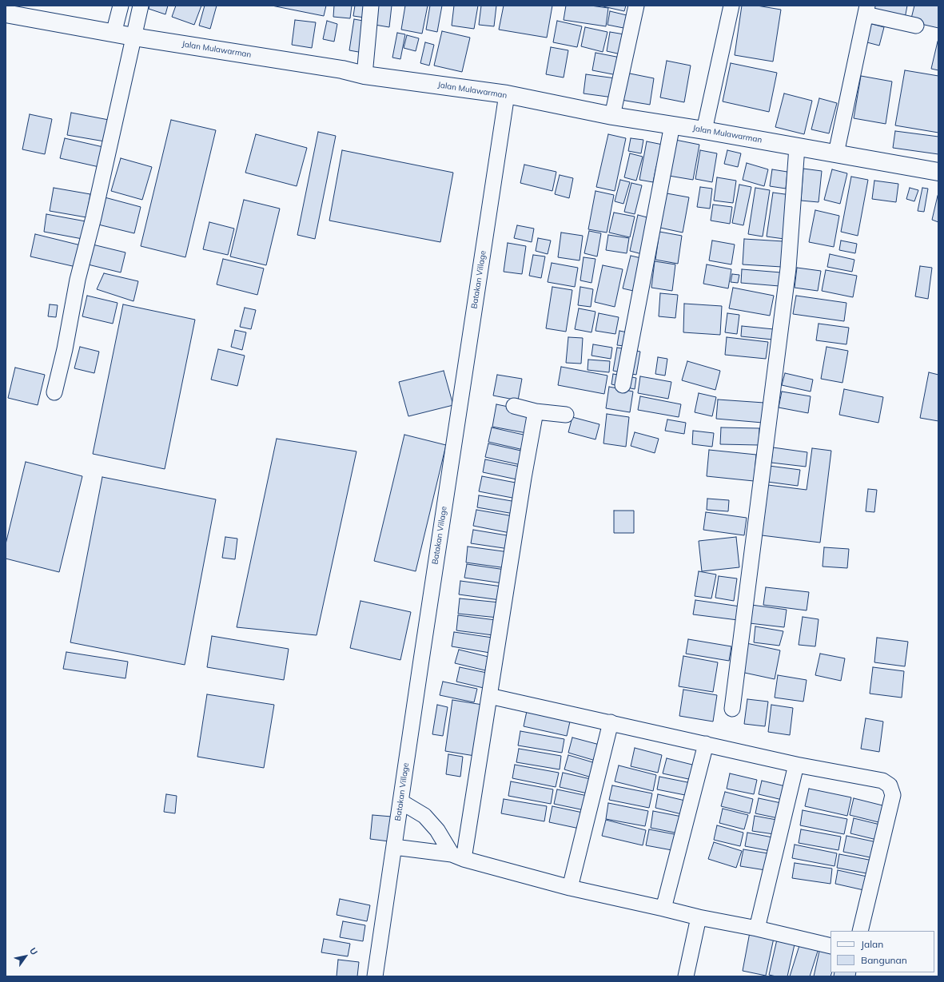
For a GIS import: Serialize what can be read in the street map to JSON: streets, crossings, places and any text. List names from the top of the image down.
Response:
{
  "streets": {
    "main road": ["Jalan Mulawarman"],
    "street": ["Batakan Village"]
  },
  "crossings": [
    ["Jalan Mulawarman", "Batakan Village"]
  ],
  "legend": ["Jalan", "Bangunan"],
  "north": "top right"
}
